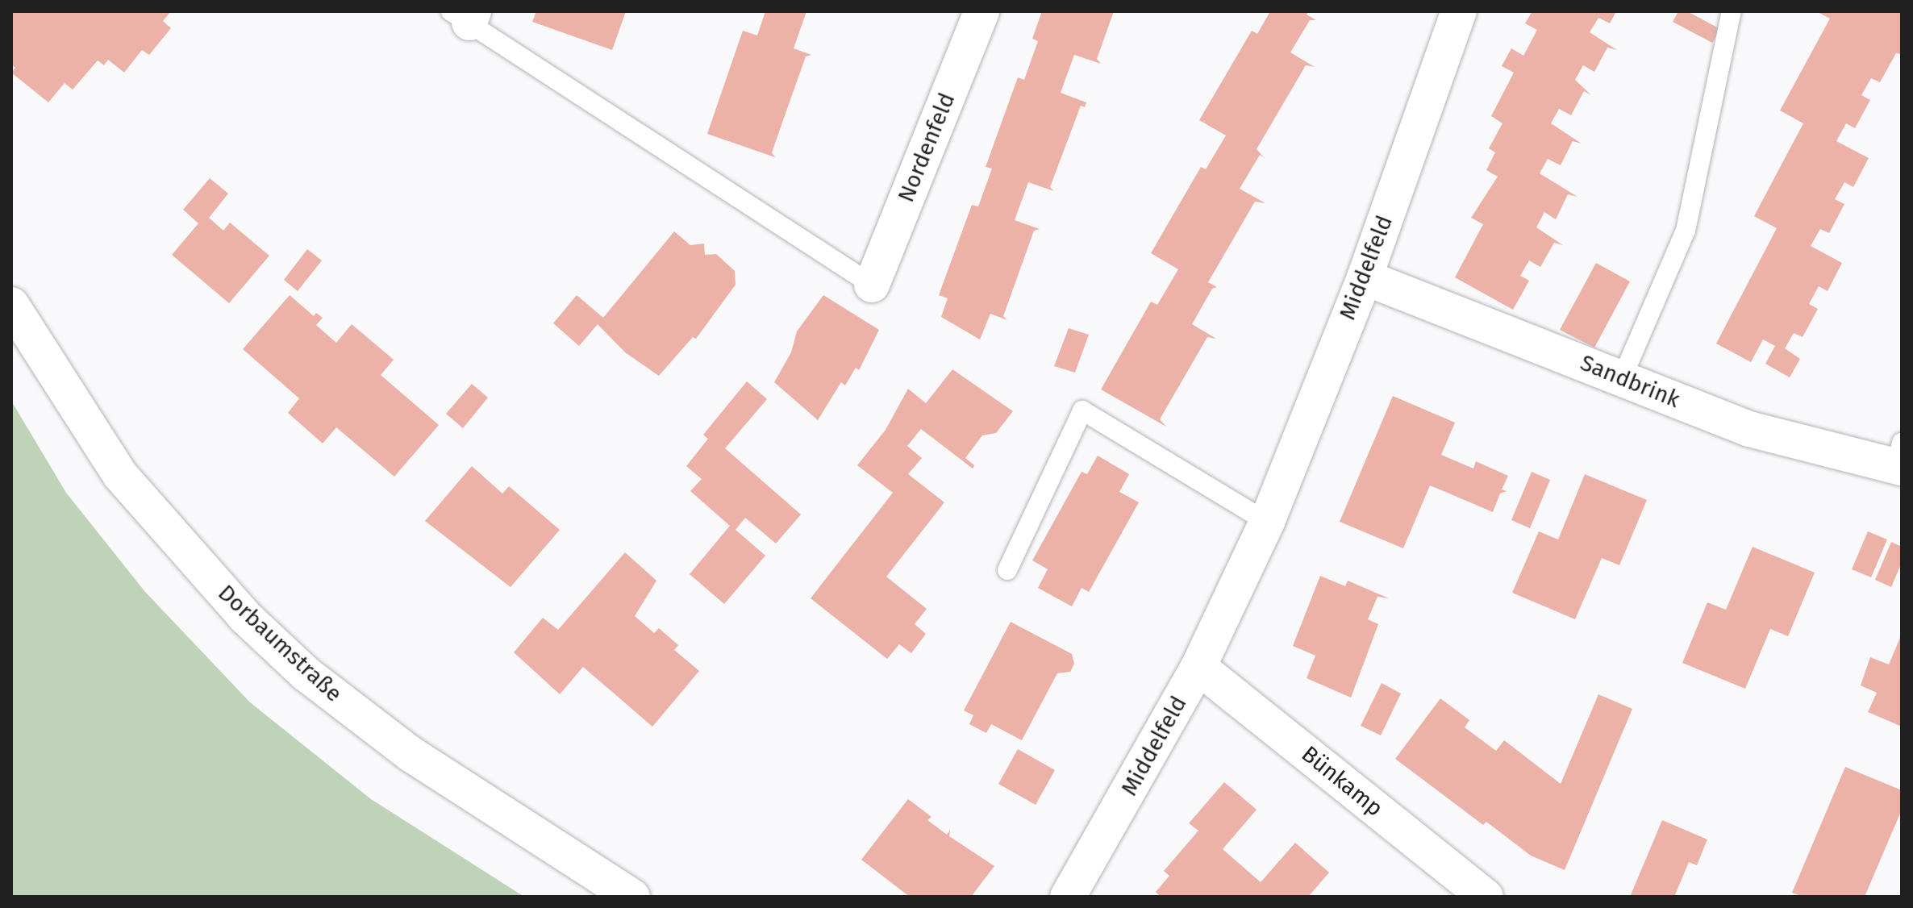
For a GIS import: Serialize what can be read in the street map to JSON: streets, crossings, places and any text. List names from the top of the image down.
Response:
{
  "streets": {
    "street": [
      "Nordenfeld",
      "Middelfeld",
      "Sandbrink",
      "Dorbaumstraße",
      "Bünkamp"
    ]
  },
  "crossings": [
    ["Middelfeld", "Sandbrink"],
    ["Middelfeld", "Bünkamp"]
  ]
}
